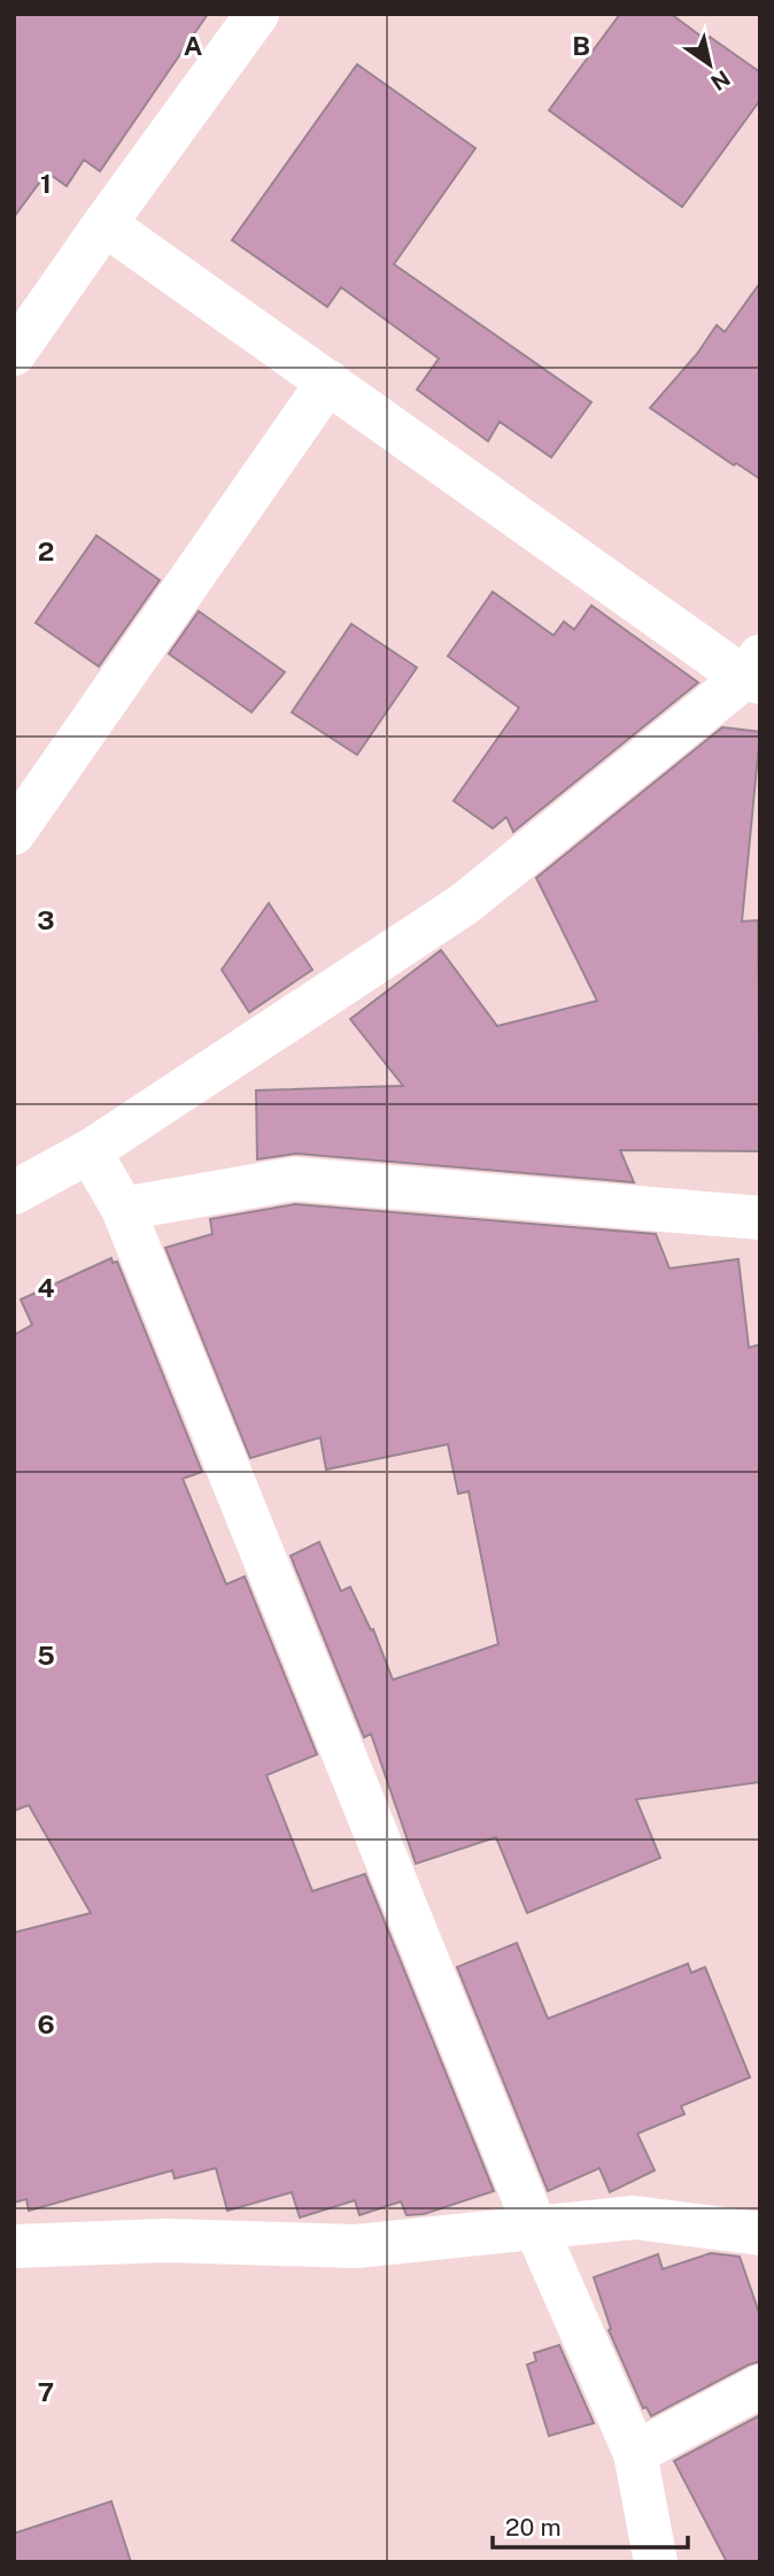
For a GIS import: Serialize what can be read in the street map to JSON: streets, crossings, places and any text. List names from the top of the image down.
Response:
{
  "scale_bar": "20 m",
  "north": "bottom right",
  "grid": {
    "columns": ["A", "B"],
    "rows": [
      "1",
      "2",
      "3",
      "4",
      "5",
      "6",
      "7"
    ]
  }
}
